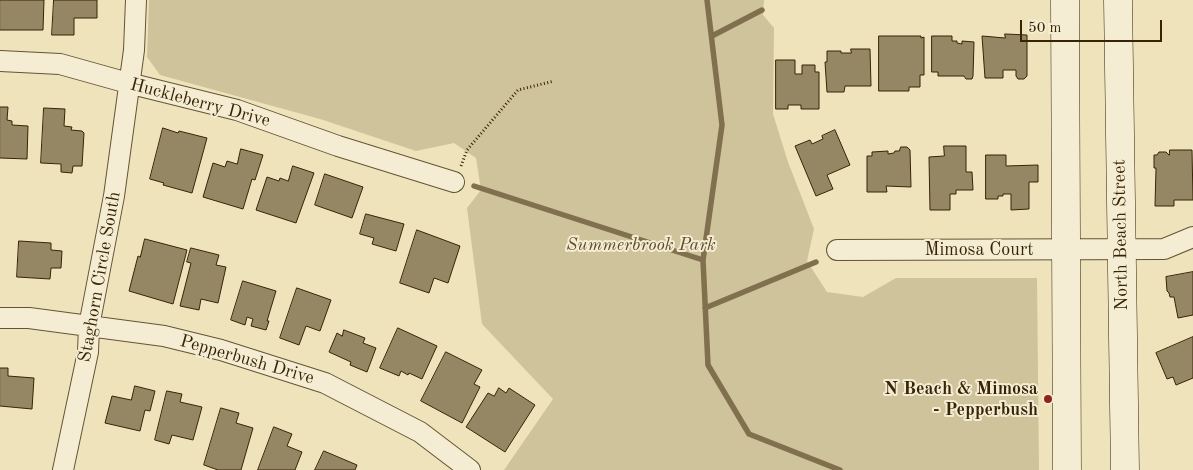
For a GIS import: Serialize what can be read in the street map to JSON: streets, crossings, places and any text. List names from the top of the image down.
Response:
{
  "streets": {
    "main road": ["North Beach Street"],
    "street": [
      "Huckleberry Drive",
      "Mimosa Court",
      "Staghorn Circle South",
      "Pepperbush Drive"
    ]
  },
  "crossings": [
    ["Huckleberry Drive", "Staghorn Circle South"],
    ["North Beach Street", "Mimosa Court"],
    ["Staghorn Circle South", "Pepperbush Drive"]
  ],
  "parks": ["Summerbrook Park"],
  "places": ["N Beach & Mimosa - Pepperbush"],
  "scale_bar": "50 m"
}
